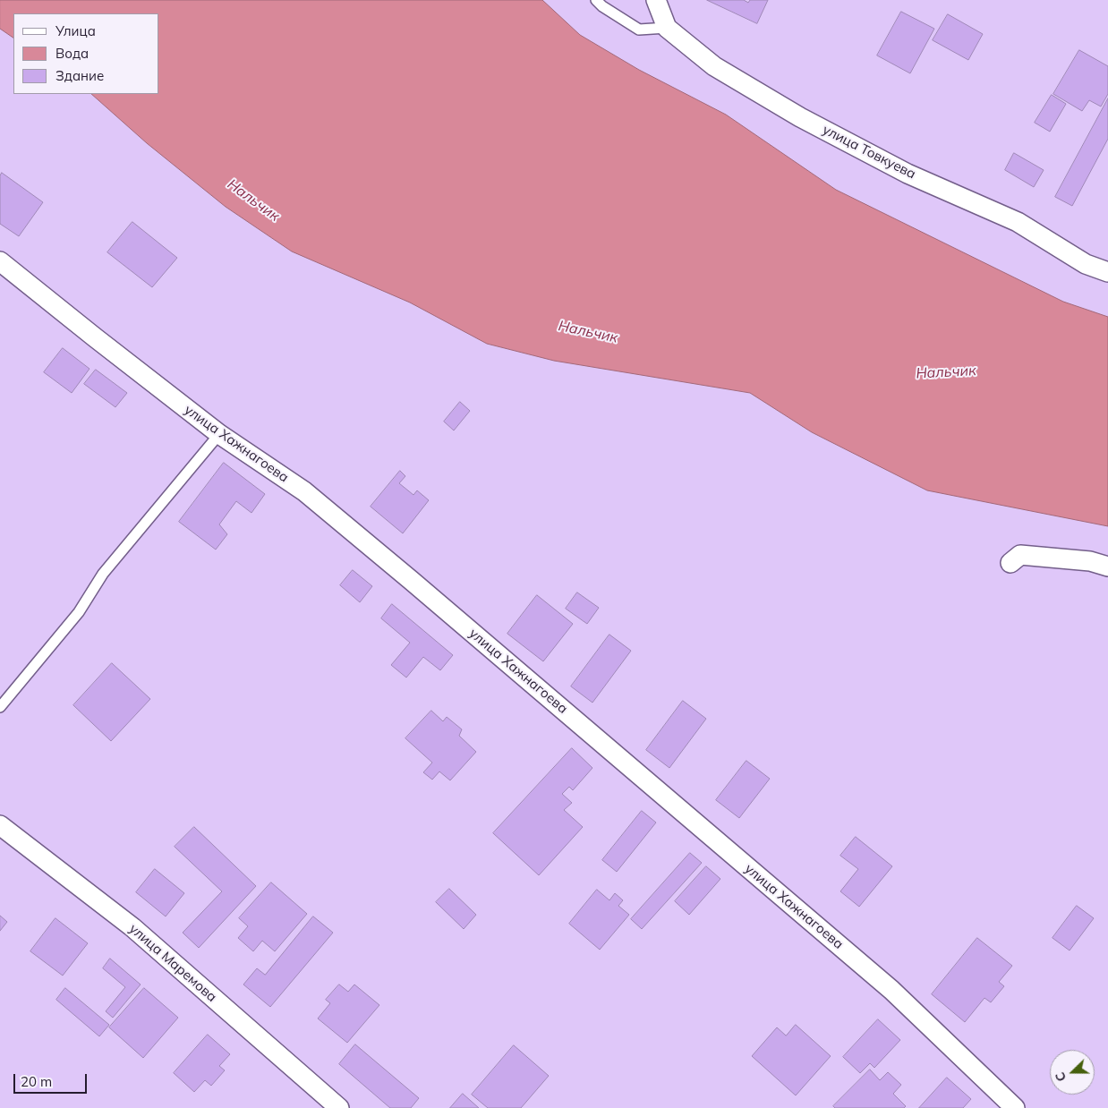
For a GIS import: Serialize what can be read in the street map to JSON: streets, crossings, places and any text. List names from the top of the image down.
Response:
{
  "streets": {
    "street": ["улица Товкуева", "улица Хажнагоева", "улица Маремова"]
  },
  "water": ["Нальчик"],
  "legend": ["Улица", "Вода", "Здание"],
  "scale_bar": "20 m",
  "north": "left"
}
